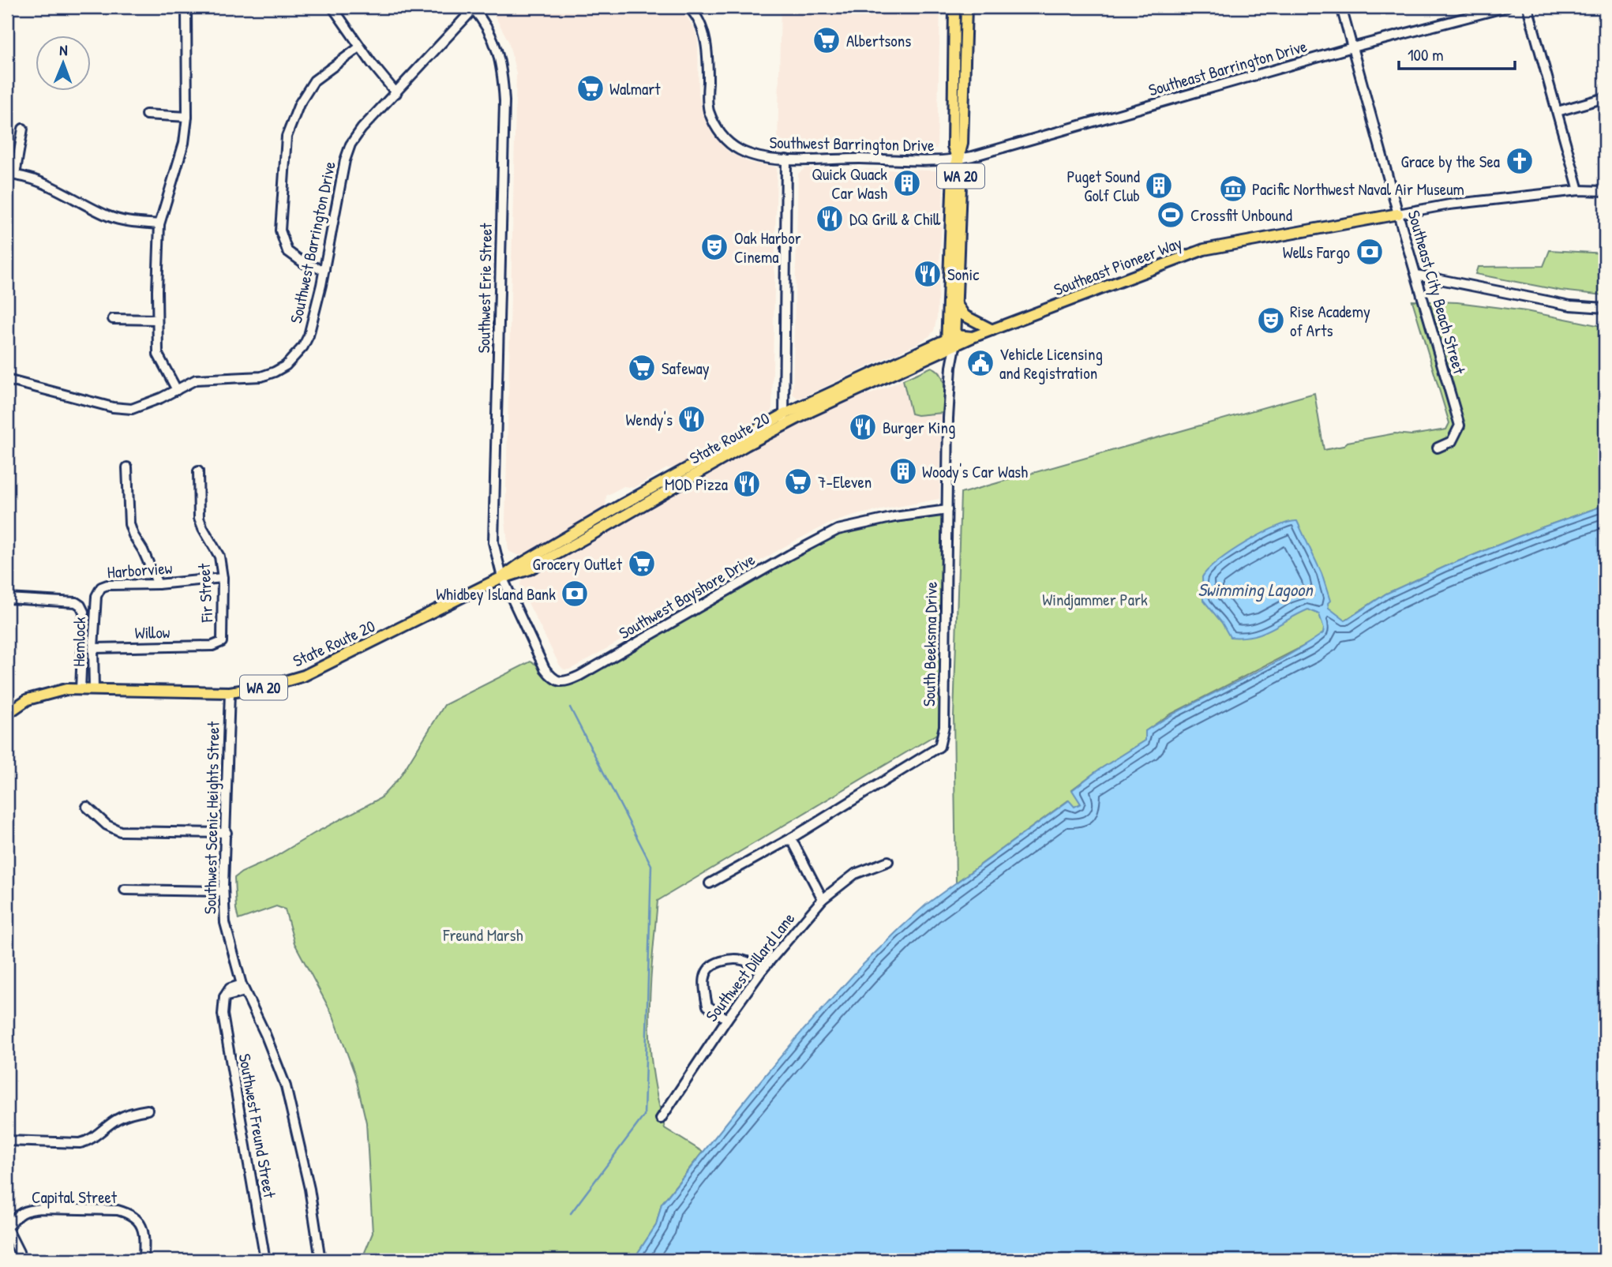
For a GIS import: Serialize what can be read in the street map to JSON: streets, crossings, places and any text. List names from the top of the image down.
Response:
{
  "streets": {
    "main road": ["WA 20", "Southeast Pioneer Way", "State Route 20"],
    "street": [
      "Southeast Barrington Drive",
      "Southwest Barrington Drive",
      "Southwest Erie Street",
      "Southeast City Beach Street",
      "Harborview",
      "Fir Street",
      "Southwest Bayshore Drive",
      "Willow",
      "Hemlock",
      "South Beeksma Drive",
      "Southwest Scenic Heights Street",
      "Southwest Dillard Lane",
      "Southwest Freund Street",
      "Capital Street"
    ]
  },
  "crossings": [
    ["Southeast Barrington Drive", "Southwest Barrington Drive"],
    ["Southeast Barrington Drive", "WA 20"],
    ["Southeast Barrington Drive", "Southeast City Beach Street"],
    ["Southwest Barrington Drive", "WA 20"],
    ["Southwest Barrington Drive", "Southwest Erie Street"],
    ["WA 20", "Southeast Pioneer Way"],
    ["WA 20", "State Route 20"],
    ["WA 20", "South Beeksma Drive"],
    ["Southeast Pioneer Way", "Southeast City Beach Street"],
    ["Southeast Pioneer Way", "State Route 20"],
    ["Southeast Pioneer Way", "South Beeksma Drive"],
    ["Southwest Erie Street", "State Route 20"],
    ["Southwest Erie Street", "Southwest Bayshore Drive"],
    ["State Route 20", "Southwest Bayshore Drive"],
    ["State Route 20", "Hemlock"],
    ["State Route 20", "South Beeksma Drive"],
    ["State Route 20", "Southwest Scenic Heights Street"],
    ["Harborview", "Fir Street"],
    ["Harborview", "Hemlock"],
    ["Fir Street", "Willow"],
    ["Southwest Bayshore Drive", "South Beeksma Drive"],
    ["Willow", "Hemlock"],
    ["Southwest Scenic Heights Street", "Southwest Freund Street"]
  ],
  "water": ["Swimming Lagoon"],
  "parks": ["Windjammer Park", "Freund Marsh"],
  "places": {
    "supermarket": [
      "Albertsons",
      "Walmart",
      "Safeway",
      "7-Eleven",
      "Grocery Outlet"
    ],
    "church": ["Grace by the Sea"],
    "building": ["Quick Quack Car Wash", "Puget Sound Golf Club", "Woody's Car Wash"],
    "museum": ["Pacific Northwest Naval Air Museum"],
    "sports": ["Crossfit Unbound"],
    "restaurant": [
      "DQ Grill & Chill",
      "Sonic",
      "Wendy's",
      "Burger King",
      "MOD Pizza"
    ],
    "theatre": ["Oak Harbor Cinema", "Rise Academy of Arts"],
    "bank": ["Wells Fargo", "Whidbey Island Bank"],
    "public building": ["Vehicle Licensing and Registration"]
  },
  "scale_bar": "100 m",
  "north": "top"
}
